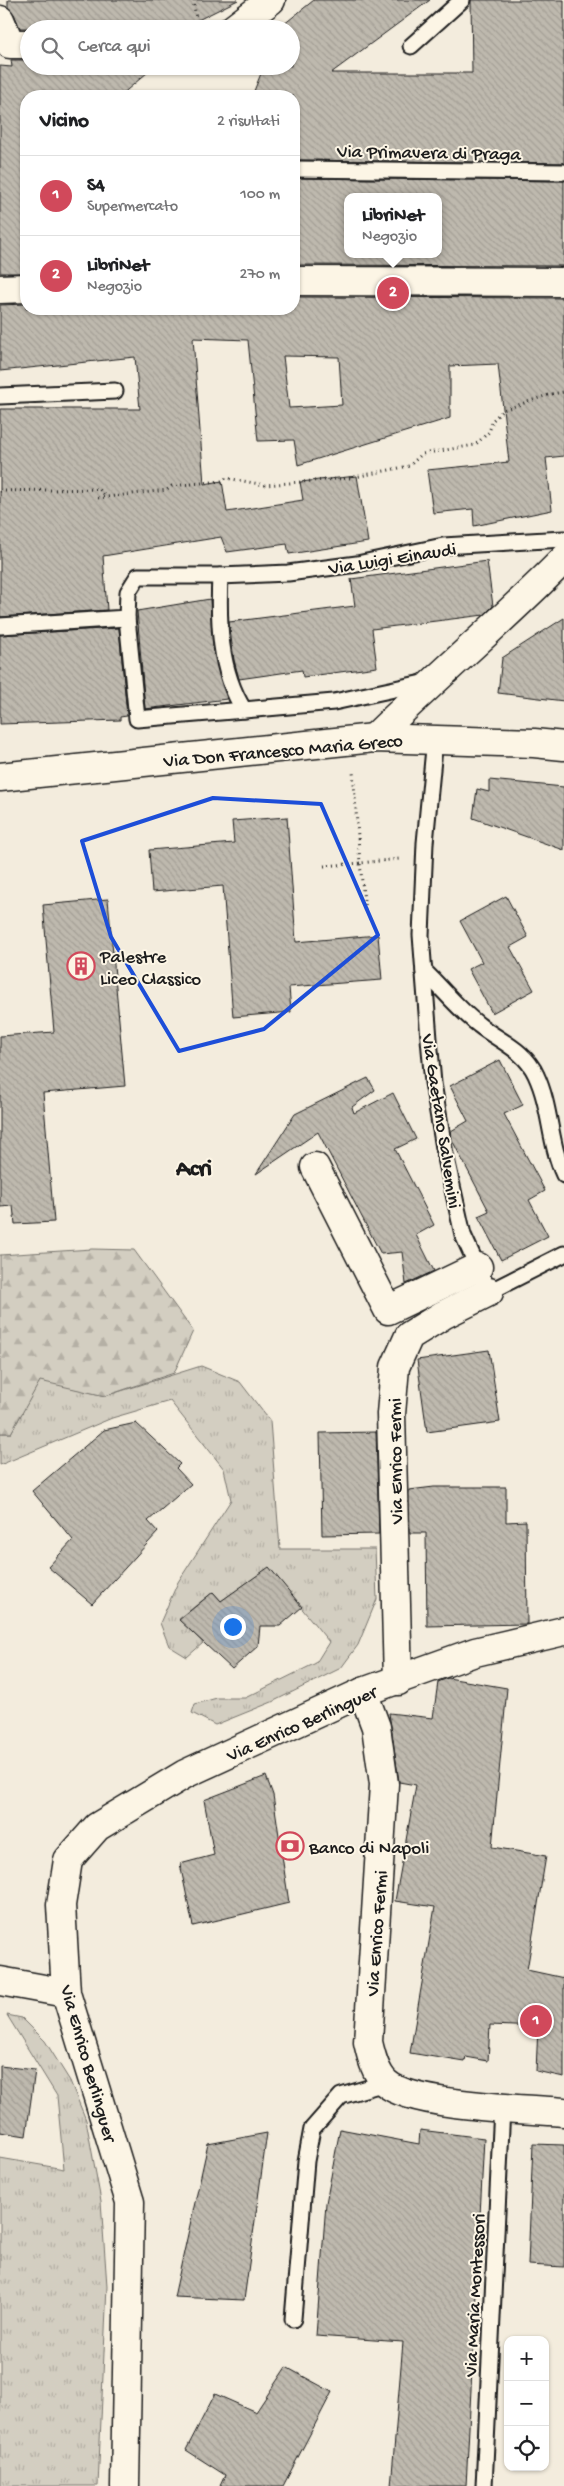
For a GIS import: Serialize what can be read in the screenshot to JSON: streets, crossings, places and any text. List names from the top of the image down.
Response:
{
  "streets": {
    "street": ["Via Don Francesco Maria Greco", "Via Enrico Fermi", "Via Enrico Berlinguer"],
    "lane": [
      "Via Primavera di Praga",
      "Via Luigi Einaudi",
      "Via Gaetano Salvemini",
      "Via Maria Montessori"
    ]
  },
  "crossings": [
    ["Via Don Francesco Maria Greco", "Via Gaetano Salvemini"],
    ["Via Gaetano Salvemini", "Via Enrico Fermi"],
    ["Via Enrico Fermi", "Via Enrico Berlinguer"],
    ["Via Enrico Fermi", "Via Maria Montessori"]
  ],
  "districts": ["Acri"],
  "places": {
    "building": ["Palestre Liceo Classico"],
    "bank": ["Banco di Napoli"]
  },
  "page": {
    "search": "Cerca qui",
    "heading": ["Vicino", "2 risultati"],
    "list": [
      {
        "mark": "1",
        "name": "S4",
        "note": "Supermercato",
        "value": "100 m"
      },
      {
        "mark": "2",
        "name": "LibriNet",
        "note": "Negozio",
        "value": "270 m"
      }
    ],
    "popup": ["LibriNet", "Negozio"],
    "pins": ["2", "1"],
    "map_buttons": ["+", "−"]
  }
}
